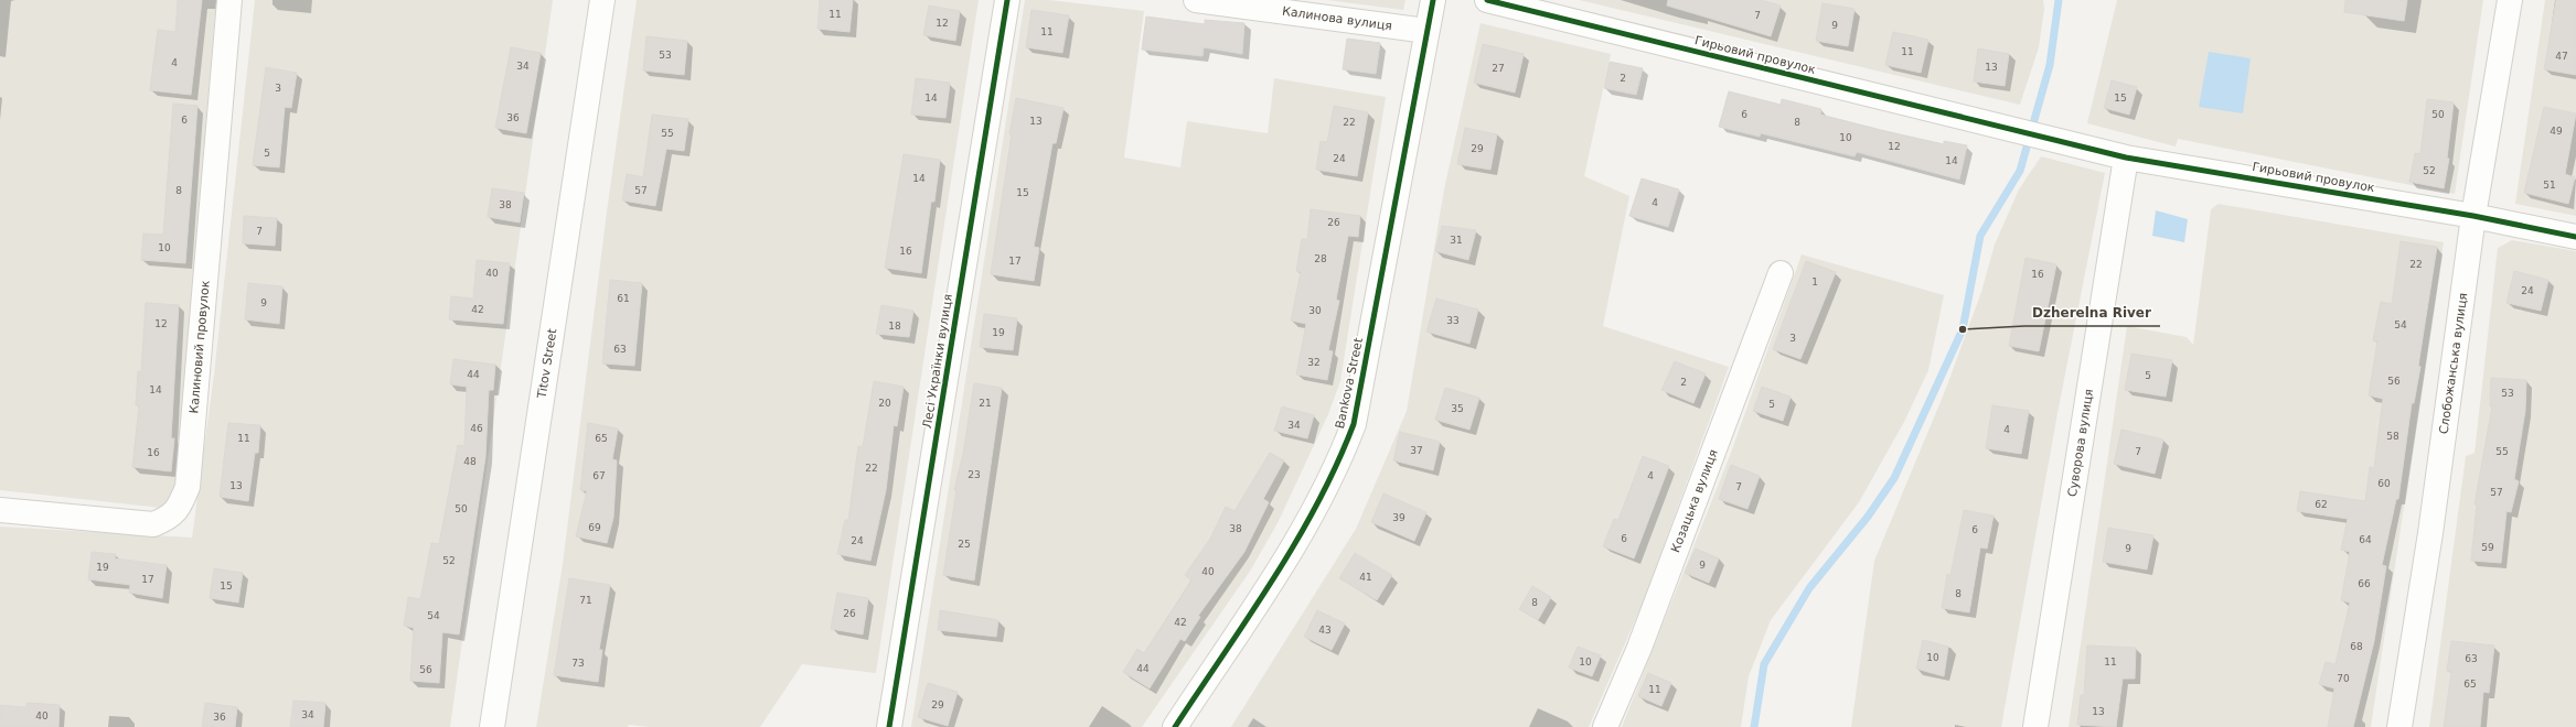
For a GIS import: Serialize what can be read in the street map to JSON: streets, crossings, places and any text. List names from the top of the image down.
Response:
{
  "streets": {
    "street": [
      "Калинова вулиця",
      "Гирьовий провулок",
      "Калиновий провулок",
      "Лесі Українки вулиця",
      "Titov Street",
      "Слобожанська вулиця",
      "Bankova Street",
      "Суворова вулиця",
      "Козацька вулиця"
    ]
  },
  "crossings": [
    ["Калинова вулиця", "Bankova Street"],
    ["Гирьовий провулок", "Слобожанська вулиця"],
    ["Гирьовий провулок", "Суворова вулиця"]
  ],
  "places": ["Dzherelna River"],
  "house_numbers": [
    "11",
    "7",
    "12",
    "9",
    "11",
    "11",
    "53",
    "47",
    "4",
    "34",
    "13",
    "27",
    "2",
    "3",
    "14",
    "15",
    "6",
    "50",
    "36",
    "6",
    "13",
    "22",
    "8",
    "49",
    "55",
    "10",
    "12",
    "29",
    "5",
    "24",
    "14",
    "52",
    "14",
    "51",
    "8",
    "57",
    "15",
    "4",
    "38",
    "26",
    "7",
    "31",
    "10",
    "16",
    "28",
    "17",
    "22",
    "40",
    "16",
    "1",
    "24",
    "61",
    "9",
    "42",
    "30",
    "33",
    "12",
    "54",
    "18",
    "19",
    "3",
    "63",
    "32",
    "44",
    "5",
    "56",
    "2",
    "14",
    "53",
    "20",
    "21",
    "5",
    "35",
    "34",
    "46",
    "4",
    "58",
    "11",
    "65",
    "37",
    "7",
    "55",
    "16",
    "48",
    "22",
    "23",
    "67",
    "4",
    "60",
    "13",
    "7",
    "57",
    "62",
    "50",
    "39",
    "69",
    "38",
    "6",
    "6",
    "64",
    "24",
    "25",
    "59",
    "9",
    "52",
    "9",
    "19",
    "40",
    "41",
    "17",
    "66",
    "15",
    "8",
    "71",
    "8",
    "26",
    "54",
    "42",
    "43",
    "68",
    "10",
    "63",
    "10",
    "11",
    "73",
    "44",
    "56",
    "70",
    "65",
    "11",
    "29",
    "13",
    "34",
    "40",
    "36"
  ]
}
